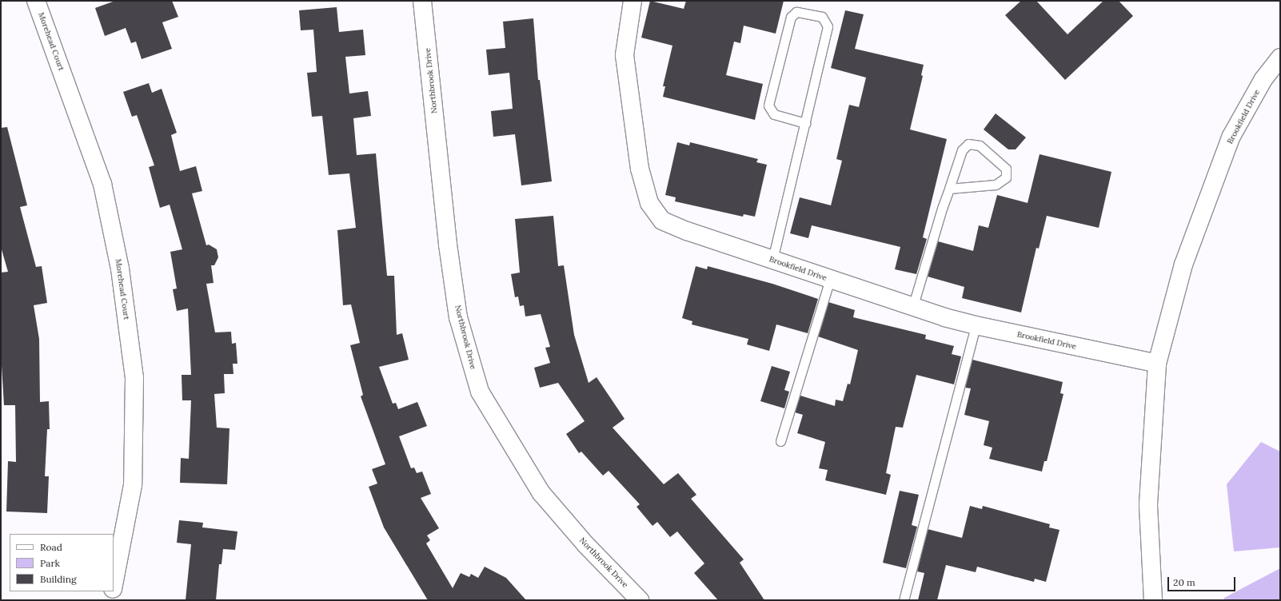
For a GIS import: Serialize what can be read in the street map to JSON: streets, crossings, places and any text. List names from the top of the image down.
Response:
{
  "streets": {
    "street": ["Morehead Court", "Northbrook Drive", "Brookfield Drive"]
  },
  "legend": ["Road", "Park", "Building"],
  "scale_bar": "20 m"
}
